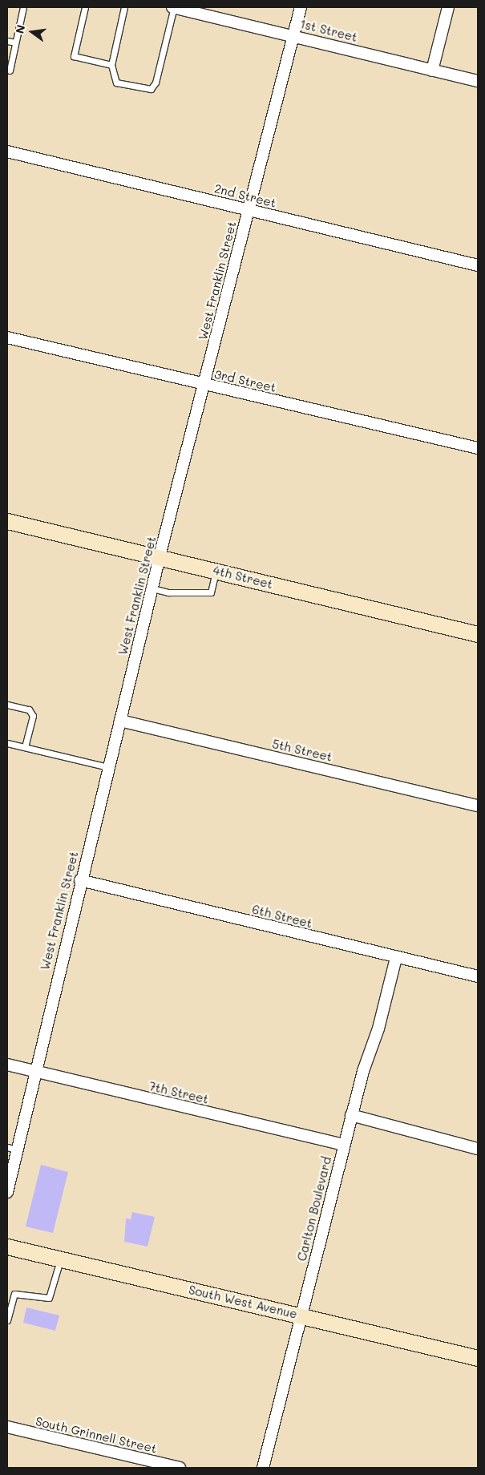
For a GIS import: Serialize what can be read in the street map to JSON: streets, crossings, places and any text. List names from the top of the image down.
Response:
{
  "streets": {
    "street": [
      "1st Street",
      "2nd Street",
      "West Franklin Street",
      "3rd Street",
      "4th Street",
      "5th Street",
      "6th Street",
      "7th Street",
      "Carlton Boulevard",
      "South West Avenue",
      "South Grinnell Street"
    ]
  },
  "crossings": [
    ["1st Street", "West Franklin Street"],
    ["2nd Street", "West Franklin Street"],
    ["West Franklin Street", "3rd Street"],
    ["West Franklin Street", "4th Street"],
    ["West Franklin Street", "5th Street"],
    ["West Franklin Street", "6th Street"],
    ["West Franklin Street", "7th Street"],
    ["6th Street", "Carlton Boulevard"],
    ["7th Street", "Carlton Boulevard"],
    ["Carlton Boulevard", "South West Avenue"]
  ],
  "north": "left"
}
